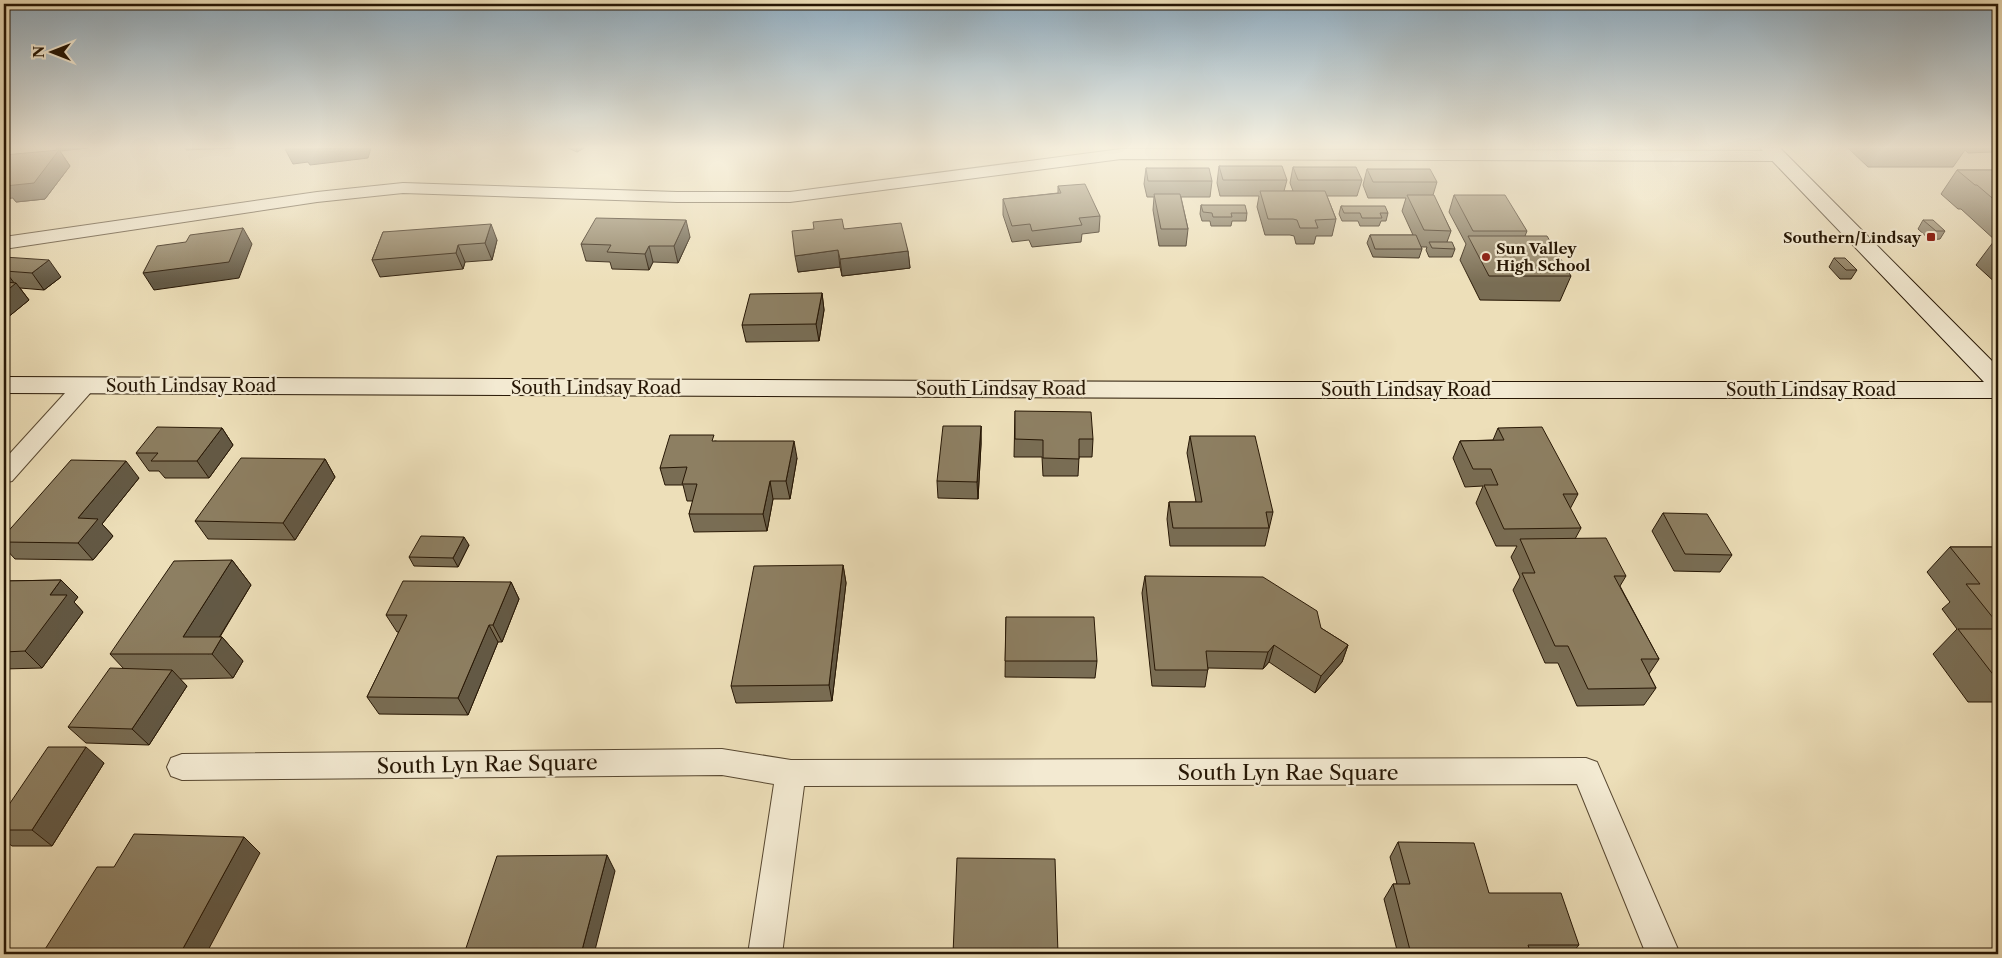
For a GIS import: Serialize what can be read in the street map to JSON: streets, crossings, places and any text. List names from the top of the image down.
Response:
{
  "streets": {
    "main road": ["South Lindsay Road"],
    "street": ["South Lyn Rae Square"]
  },
  "places": {
    "transit": ["Southern/Lindsay"],
    "other": ["Sun Valley High School"]
  },
  "north": "left"
}
